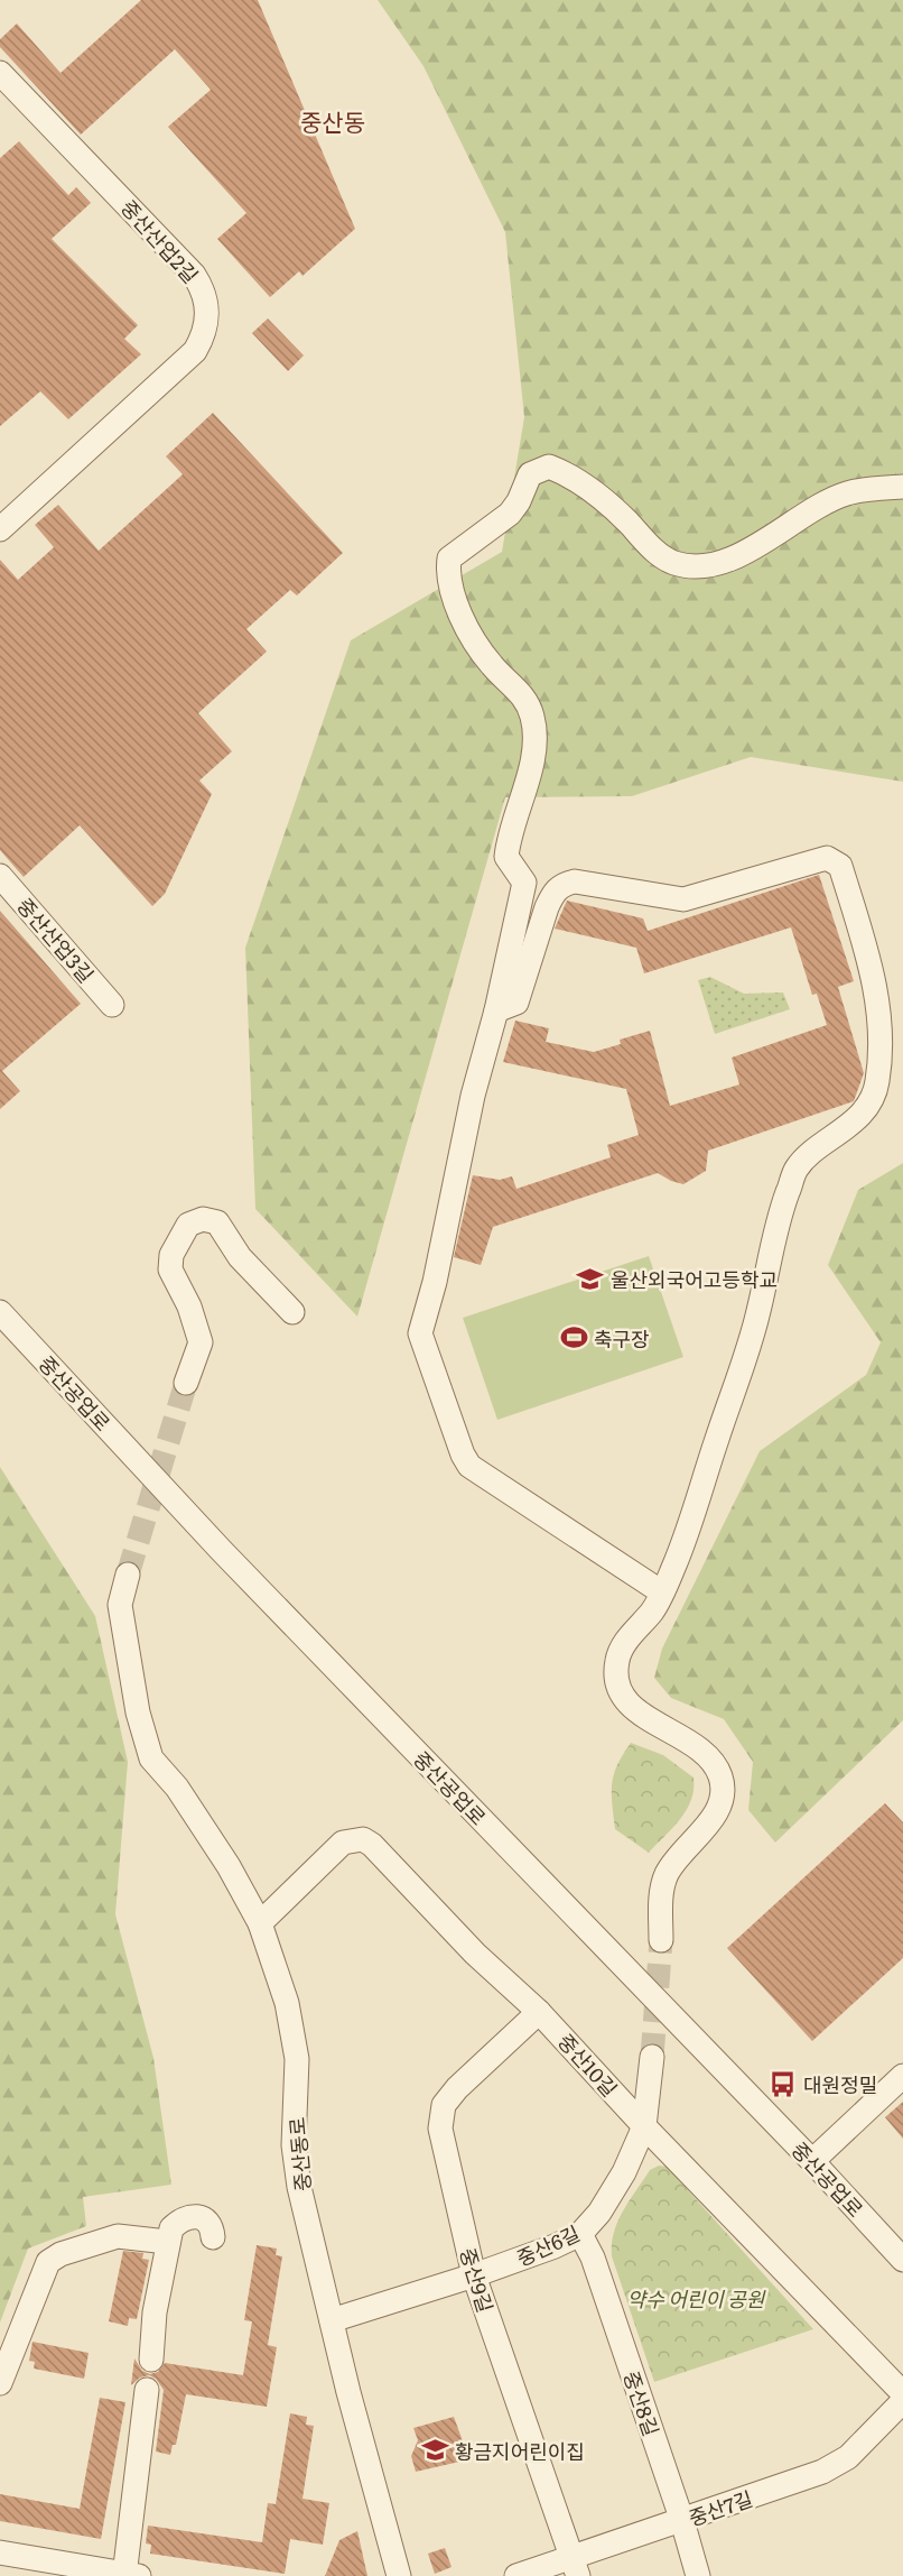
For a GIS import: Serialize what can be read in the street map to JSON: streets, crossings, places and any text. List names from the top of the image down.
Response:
{
  "streets": {
    "street": [
      "중산산업2길",
      "중산산업3길",
      "중산공업로",
      "중산10길",
      "중산동로",
      "중산6길",
      "중산9길",
      "중산8길",
      "중산7길"
    ]
  },
  "crossings": [
    ["중산10길", "중산동로"],
    ["중산10길", "중산6길"],
    ["중산10길", "중산9길"],
    ["중산동로", "중산6길"],
    ["중산6길", "중산9길"],
    ["중산6길", "중산8길"],
    ["중산9길", "중산7길"],
    ["중산8길", "중산7길"]
  ],
  "districts": ["중산동"],
  "parks": ["약수 어린이 공원"],
  "places": {
    "school or university": ["울산외국어고등학교", "황금지어린이집"],
    "sports": ["축구장"],
    "bus stop": ["대원정밀"]
  }
}
